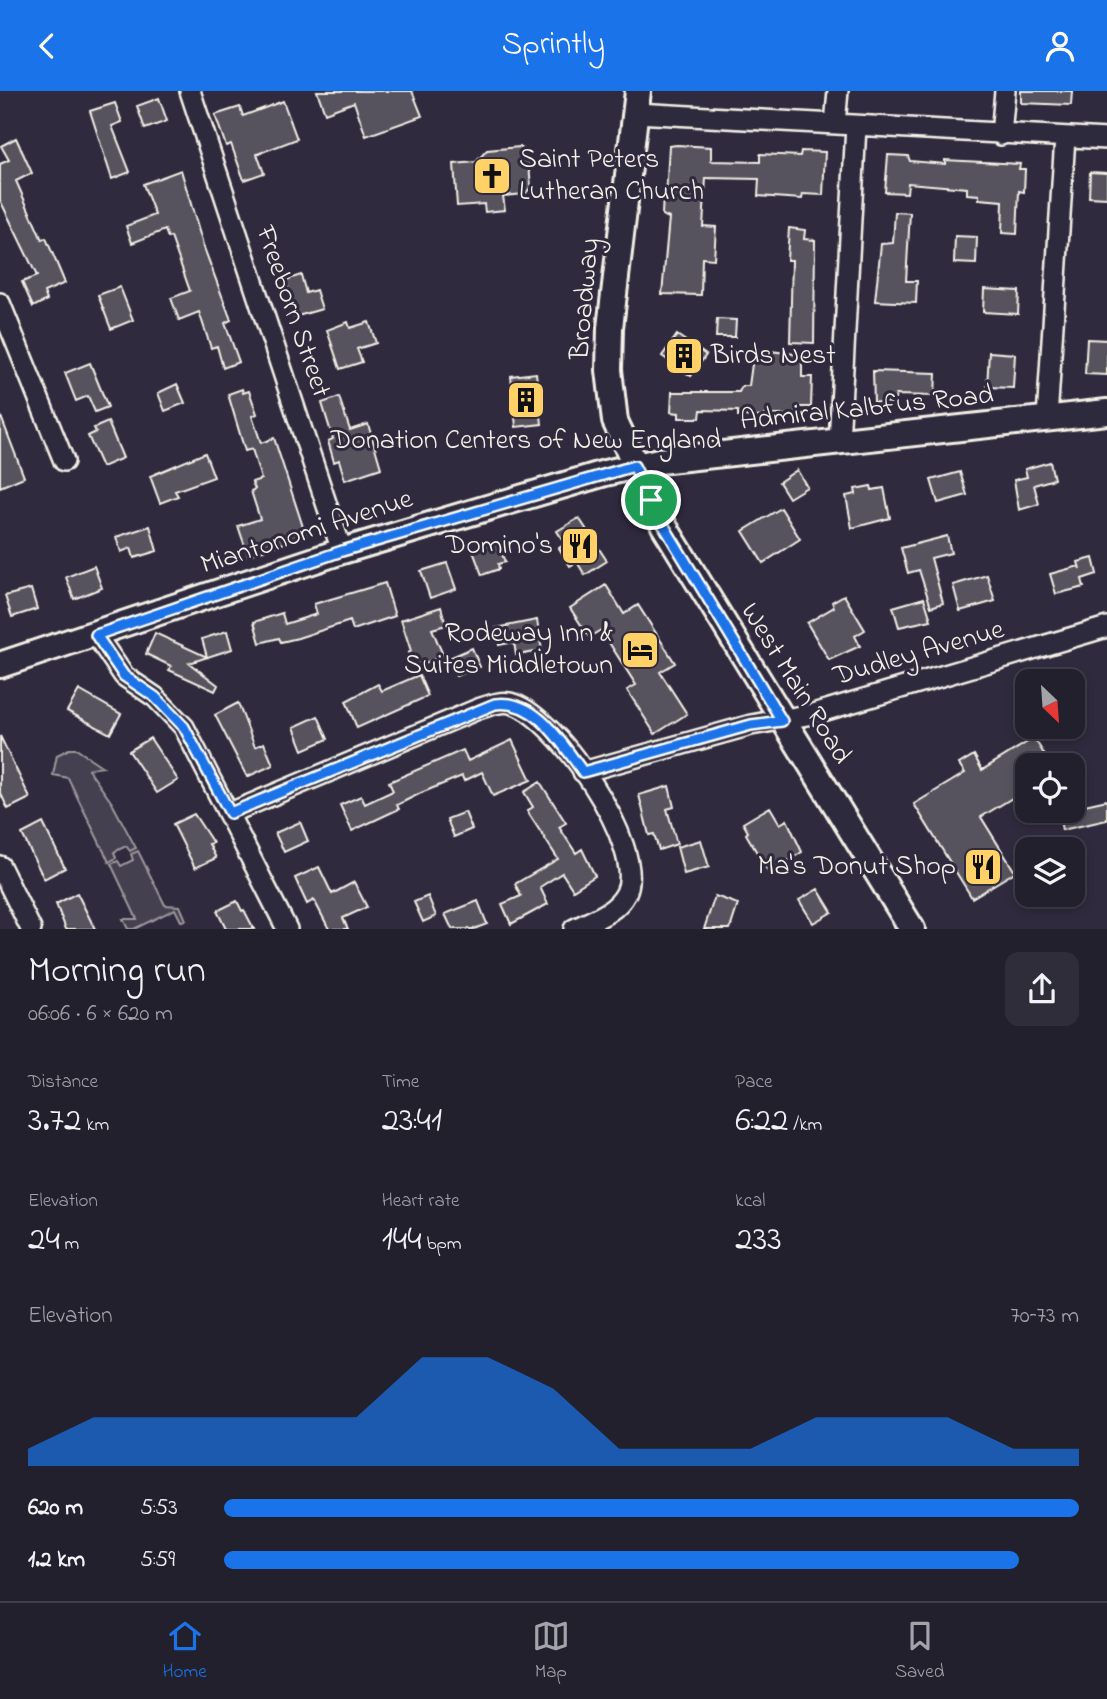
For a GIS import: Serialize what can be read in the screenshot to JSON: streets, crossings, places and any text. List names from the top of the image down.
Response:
{
  "streets": {
    "main road": [
      "Broadway",
      "Admiral Kalbfus Road",
      "Miantonomi Avenue",
      "West Main Road"
    ],
    "street": ["Freeborn Street", "Dudley Avenue"]
  },
  "crossings": [
    ["Broadway", "Admiral Kalbfus Road"],
    ["Broadway", "Miantonomi Avenue"],
    ["Broadway", "West Main Road"],
    ["Freeborn Street", "Miantonomi Avenue"],
    ["Admiral Kalbfus Road", "Miantonomi Avenue"],
    ["Admiral Kalbfus Road", "West Main Road"],
    ["Miantonomi Avenue", "West Main Road"],
    ["Dudley Avenue", "West Main Road"]
  ],
  "places": {
    "church": ["Saint Peters Lutheran Church"],
    "building": ["Birds Nest", "Donation Centers of New England"],
    "restaurant": ["Domino's", "Ma's Donut Shop"],
    "hotel": ["Rodeway Inn & Suites Middletown"]
  },
  "north": "bottom right",
  "page": {
    "header": "Sprintly",
    "heading": ["Morning run", "06:06 · 6 × 620 m"],
    "stats": [
      ["Distance", "3.72 km"],
      ["Time", "23:41"],
      ["Pace", "6:22 /km"],
      ["Elevation", "24 m"],
      ["Heart rate", "144 bpm"],
      ["kcal", "233"]
    ],
    "chart": ["Elevation", "70–73 m"],
    "list": [
      {
        "name": "620 m",
        "note": "5:53"
      },
      {
        "name": "1.2 km",
        "note": "5:59"
      }
    ],
    "tabs": ["Home", "Map", "Saved"]
  }
}
